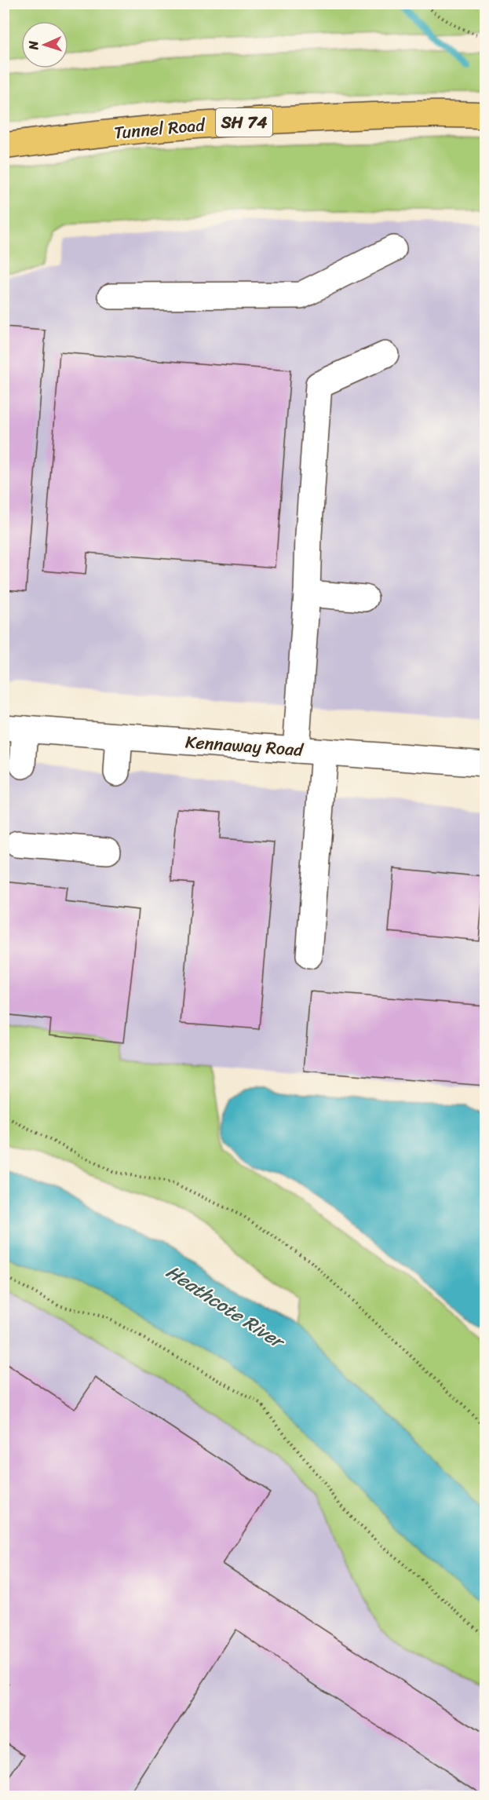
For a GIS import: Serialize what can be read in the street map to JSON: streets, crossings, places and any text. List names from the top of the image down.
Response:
{
  "streets": {
    "highway": ["SH 74", "Tunnel Road"],
    "street": ["Kennaway Road"]
  },
  "water": ["Heathcote River"],
  "north": "left"
}
